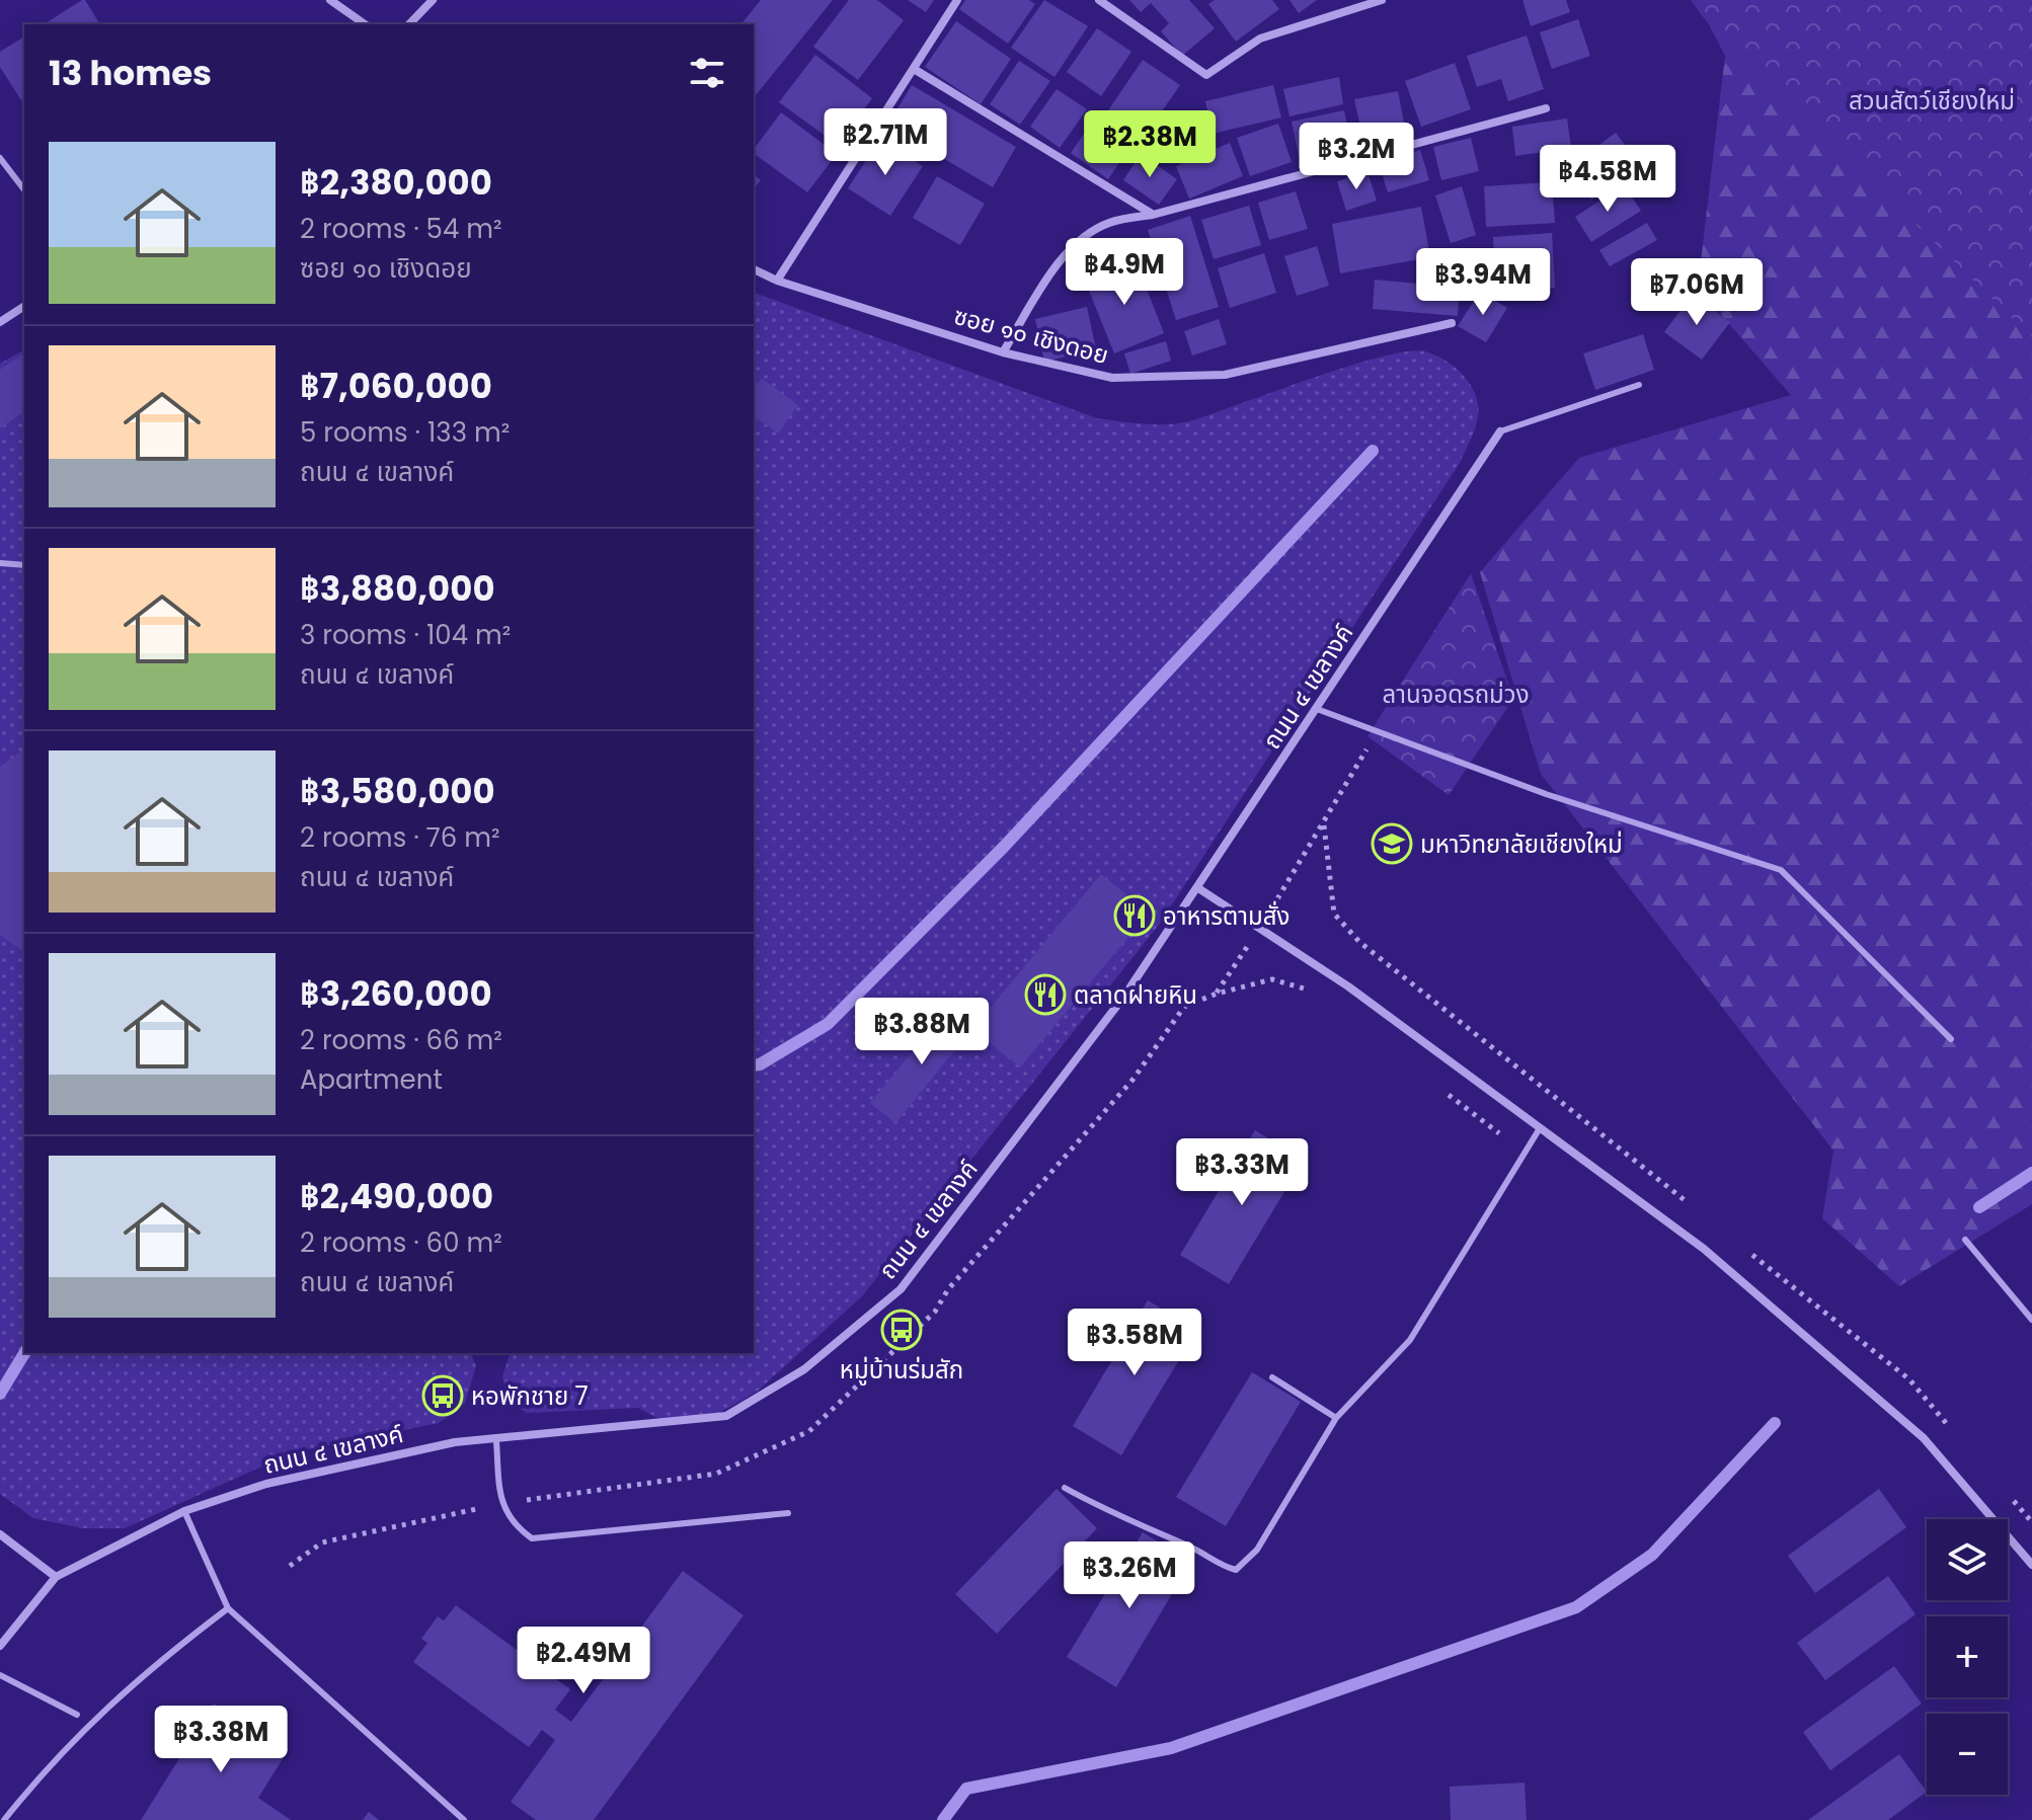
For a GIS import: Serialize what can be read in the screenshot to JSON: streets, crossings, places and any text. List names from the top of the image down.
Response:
{
  "streets": {
    "street": ["ซอย ๑๐ เชิงดอย", "ถนน ๔ เขลางค์"]
  },
  "parks": ["สวนสัตว์เชียงใหม่", "ลานจอดรถม่วง"],
  "places": {
    "school or university": ["มหาวิทยาลัยเชียงใหม่"],
    "restaurant": ["อาหารตามสั่ง", "ตลาดฝายหิน"],
    "bus stop": ["หมู่บ้านร่มสัก", "หอพักชาย 7"]
  },
  "page": {
    "heading": "13 homes",
    "price": [
      "฿2.71M",
      "฿2.38M",
      "฿3.2M",
      "฿4.58M",
      "฿4.9M",
      "฿3.94M",
      "฿7.06M",
      "฿3.88M",
      "฿3.33M",
      "฿3.58M",
      "฿3.26M",
      "฿2.49M",
      "฿3.38M"
    ],
    "list": [
      {
        "name": "฿2,380,000",
        "note": "2 rooms · 54 m² · ซอย ๑๐ เชิงดอย"
      },
      {
        "name": "฿7,060,000",
        "note": "5 rooms · 133 m² · ถนน ๔ เขลางค์"
      },
      {
        "name": "฿3,880,000",
        "note": "3 rooms · 104 m² · ถนน ๔ เขลางค์"
      },
      {
        "name": "฿3,580,000",
        "note": "2 rooms · 76 m² · ถนน ๔ เขลางค์"
      },
      {
        "name": "฿3,260,000",
        "note": "2 rooms · 66 m² · Apartment"
      },
      {
        "name": "฿2,490,000",
        "note": "2 rooms · 60 m² · ถนน ๔ เขลางค์"
      }
    ],
    "map_buttons": ["+", "−"]
  }
}
